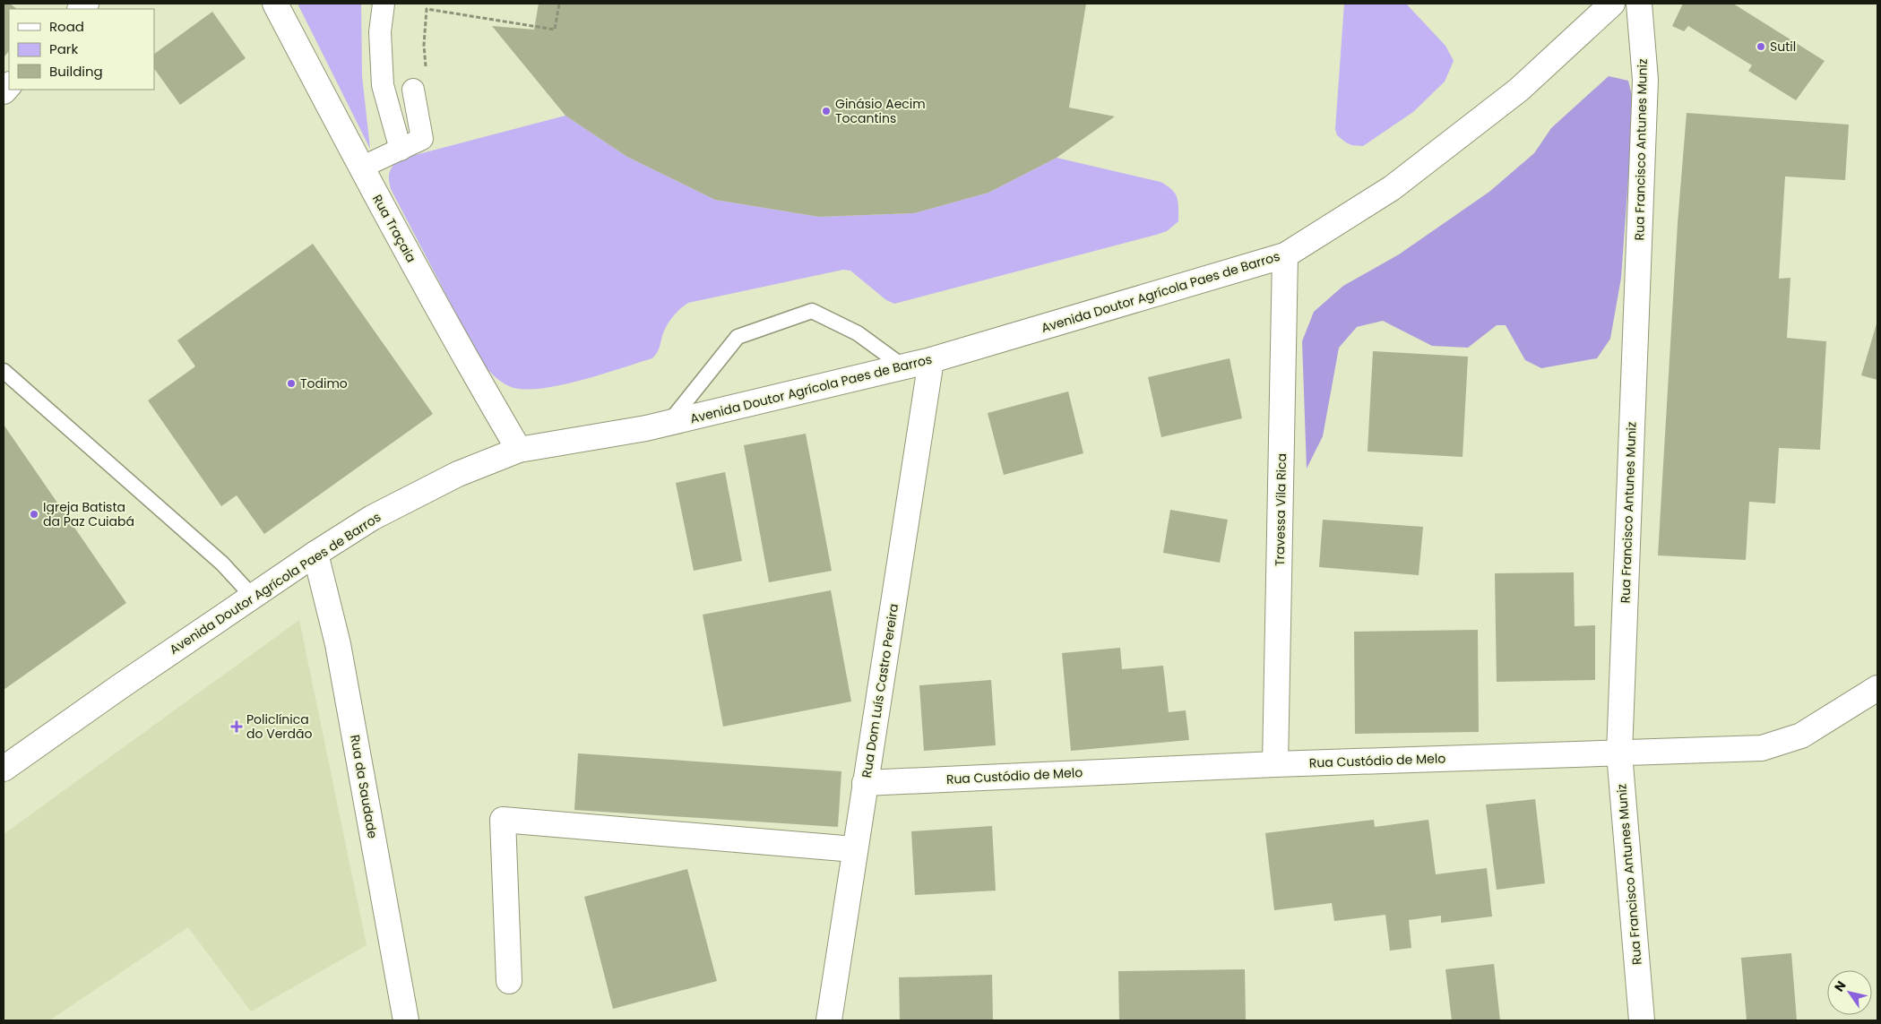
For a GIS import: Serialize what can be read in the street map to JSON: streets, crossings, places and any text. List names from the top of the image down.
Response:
{
  "streets": {
    "street": [
      "Rua Francisco Antunes Muniz",
      "Rua Traçaia",
      "Avenida Doutor Agrícola Paes de Barros",
      "Travessa Vila Rica",
      "Rua Dom Luís Castro Pereira",
      "Rua Custódio de Melo",
      "Rua da Saudade"
    ]
  },
  "crossings": [
    ["Rua Francisco Antunes Muniz", "Rua Custódio de Melo"],
    ["Rua Traçaia", "Avenida Doutor Agrícola Paes de Barros"],
    ["Avenida Doutor Agrícola Paes de Barros", "Travessa Vila Rica"],
    ["Avenida Doutor Agrícola Paes de Barros", "Rua Dom Luís Castro Pereira"],
    ["Avenida Doutor Agrícola Paes de Barros", "Rua da Saudade"],
    ["Travessa Vila Rica", "Rua Custódio de Melo"],
    ["Rua Dom Luís Castro Pereira", "Rua Custódio de Melo"]
  ],
  "places": {
    "other": [
      "Sutil",
      "Ginásio Aecim Tocantins",
      "Todimo",
      "Igreja Batista da Paz Cuiabá"
    ],
    "health": ["Policlínica do Verdão"]
  },
  "legend": ["Road", "Park", "Building"],
  "north": "top left"
}
